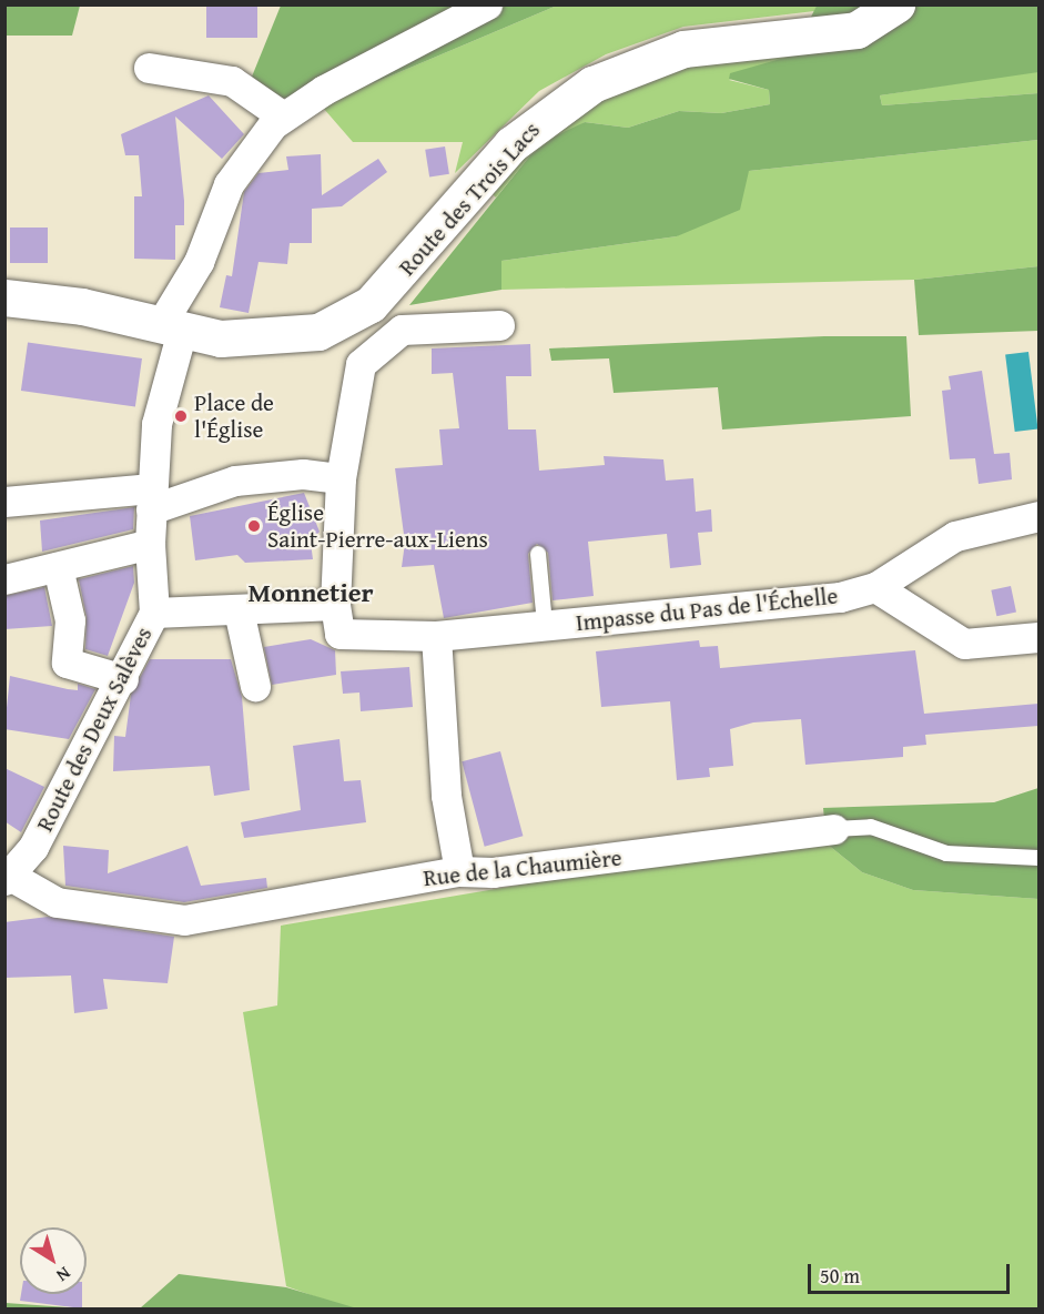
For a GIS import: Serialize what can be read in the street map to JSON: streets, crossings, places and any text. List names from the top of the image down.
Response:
{
  "streets": {
    "street": [
      "Route des Trois Lacs",
      "Impasse du Pas de l'Échelle",
      "Route des Deux Salèves",
      "Rue de la Chaumière"
    ]
  },
  "crossings": [
    ["Route des Trois Lacs", "Route des Deux Salèves"],
    ["Route des Deux Salèves", "Rue de la Chaumière"]
  ],
  "districts": ["Monnetier"],
  "places": ["Place de l'Église", "Église Saint-Pierre-aux-Liens"],
  "scale_bar": "50 m",
  "north": "bottom right"
}
